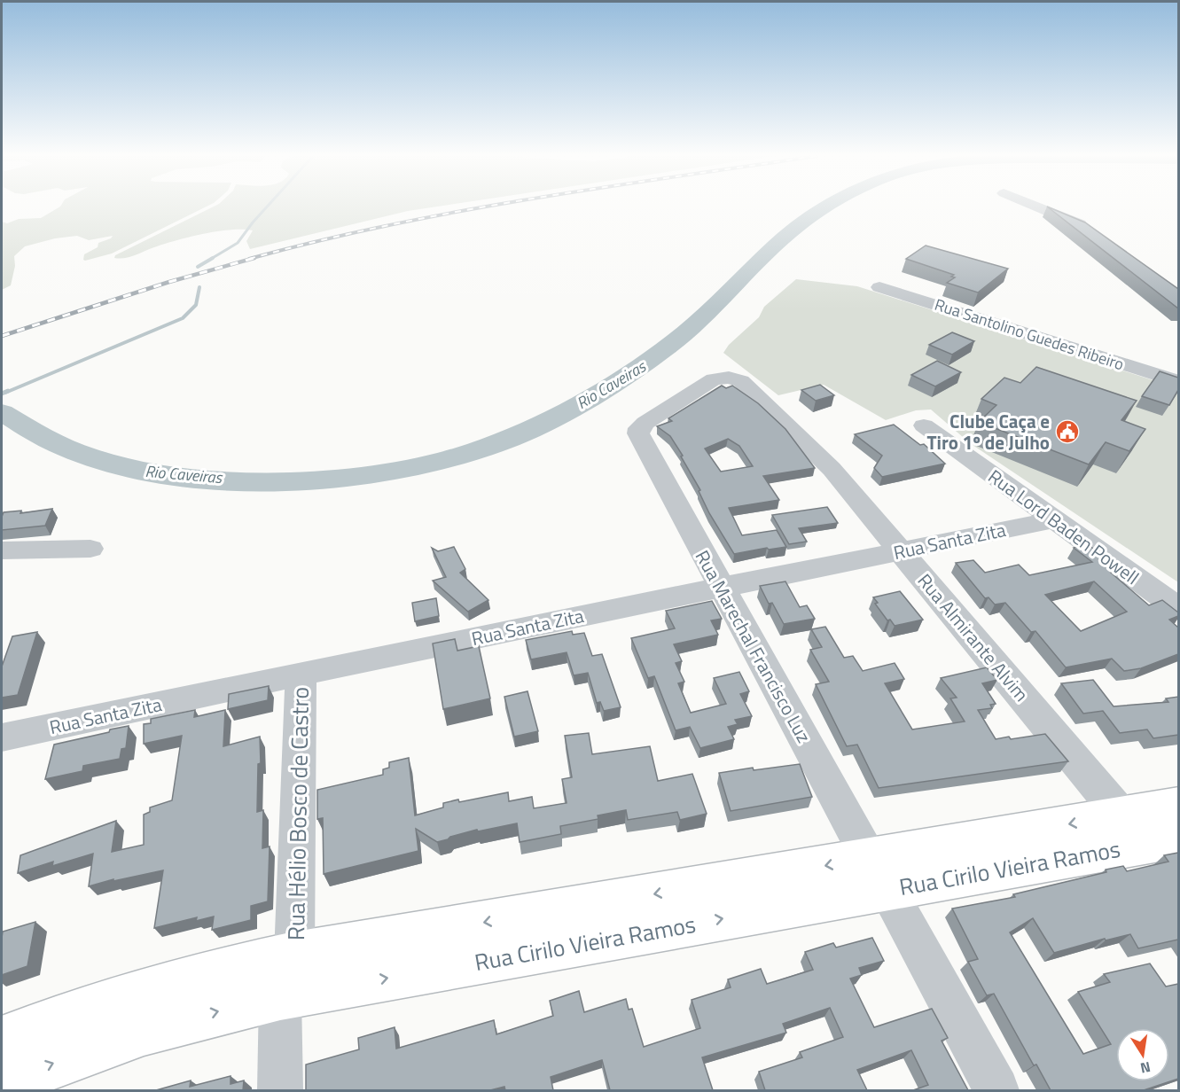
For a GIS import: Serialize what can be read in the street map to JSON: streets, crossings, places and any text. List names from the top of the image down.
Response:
{
  "streets": {
    "main road": ["Rua Cirilo Vieira Ramos"],
    "street": [
      "Rua Santolino Guedes Ribeiro",
      "Rua Lord Baden Powell",
      "Rua Santa Zita",
      "Rua Almirante Alvim",
      "Rua Marechal Francisco Luz",
      "Rua Hélio Bosco de Castro"
    ]
  },
  "crossings": [
    ["Rua Lord Baden Powell", "Rua Santa Zita"],
    ["Rua Santa Zita", "Rua Almirante Alvim"],
    ["Rua Santa Zita", "Rua Marechal Francisco Luz"],
    ["Rua Santa Zita", "Rua Hélio Bosco de Castro"],
    ["Rua Almirante Alvim", "Rua Marechal Francisco Luz"],
    ["Rua Almirante Alvim", "Rua Cirilo Vieira Ramos"],
    ["Rua Marechal Francisco Luz", "Rua Cirilo Vieira Ramos"],
    ["Rua Hélio Bosco de Castro", "Rua Cirilo Vieira Ramos"]
  ],
  "water": ["Rio Caveiras"],
  "places": {
    "public building": ["Clube Caça e Tiro 1º de Julho"]
  },
  "north": "bottom"
}
